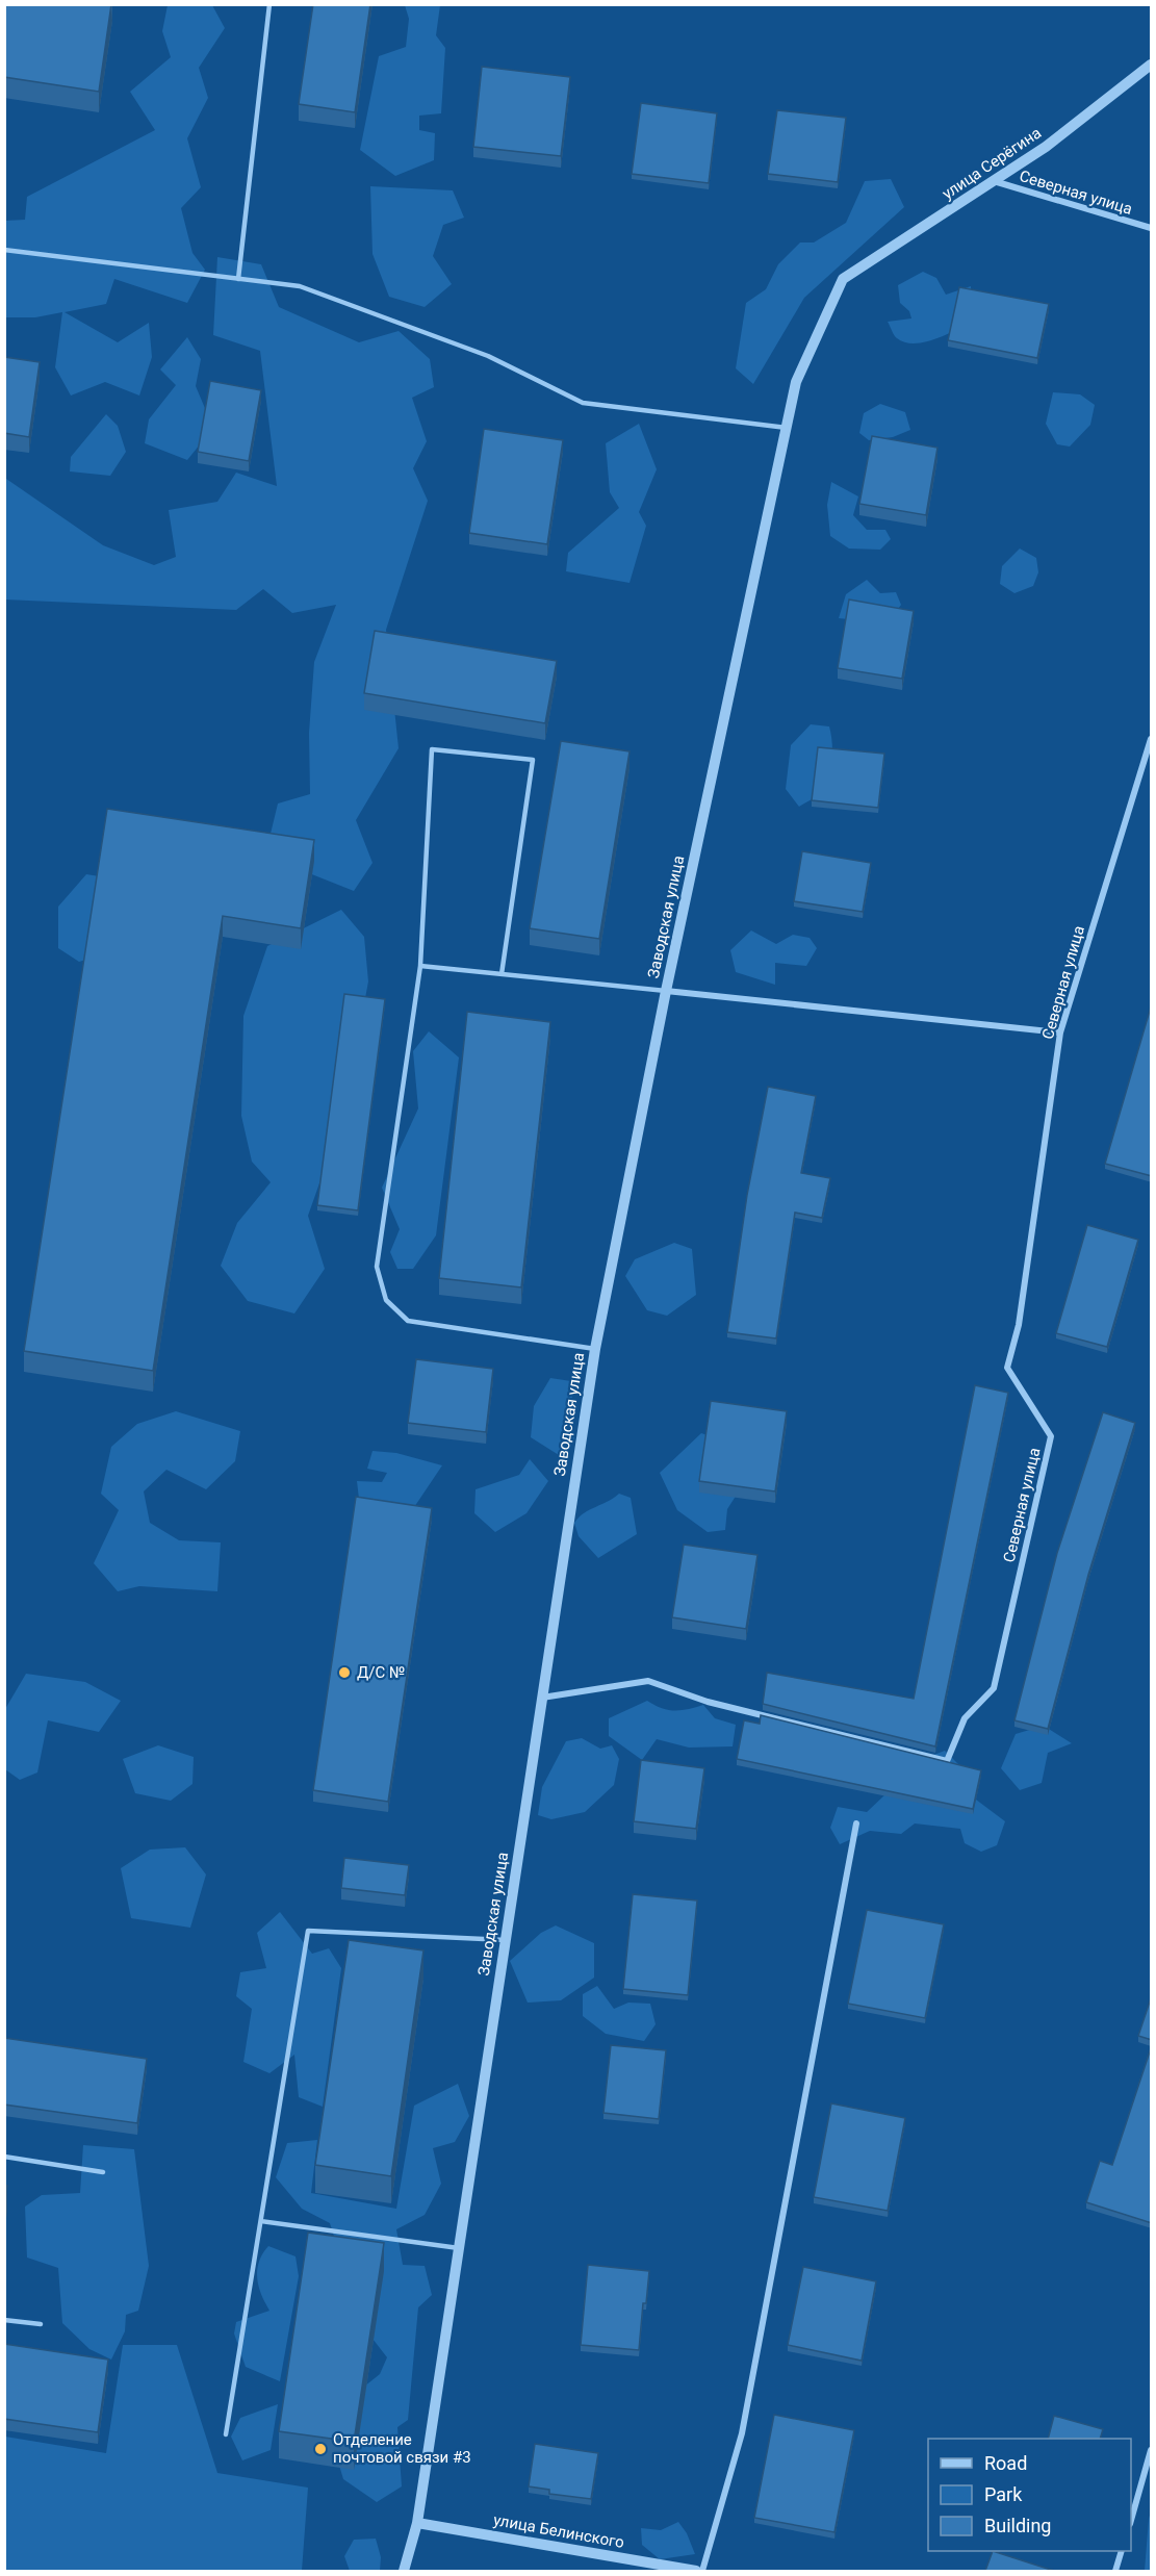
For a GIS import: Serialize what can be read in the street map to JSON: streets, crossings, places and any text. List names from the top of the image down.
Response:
{
  "streets": {
    "street": [
      "улица Серёгина",
      "Северная улица",
      "Заводская улица",
      "улица Белинского"
    ]
  },
  "crossings": [
    ["улица Серёгина", "Северная улица"],
    ["улица Серёгина", "Заводская улица"],
    ["Северная улица", "Заводская улица"],
    ["Заводская улица", "улица Белинского"]
  ],
  "places": ["Д/С №", "Отделение почтовой связи #3"],
  "legend": ["Road", "Park", "Building"]
}
